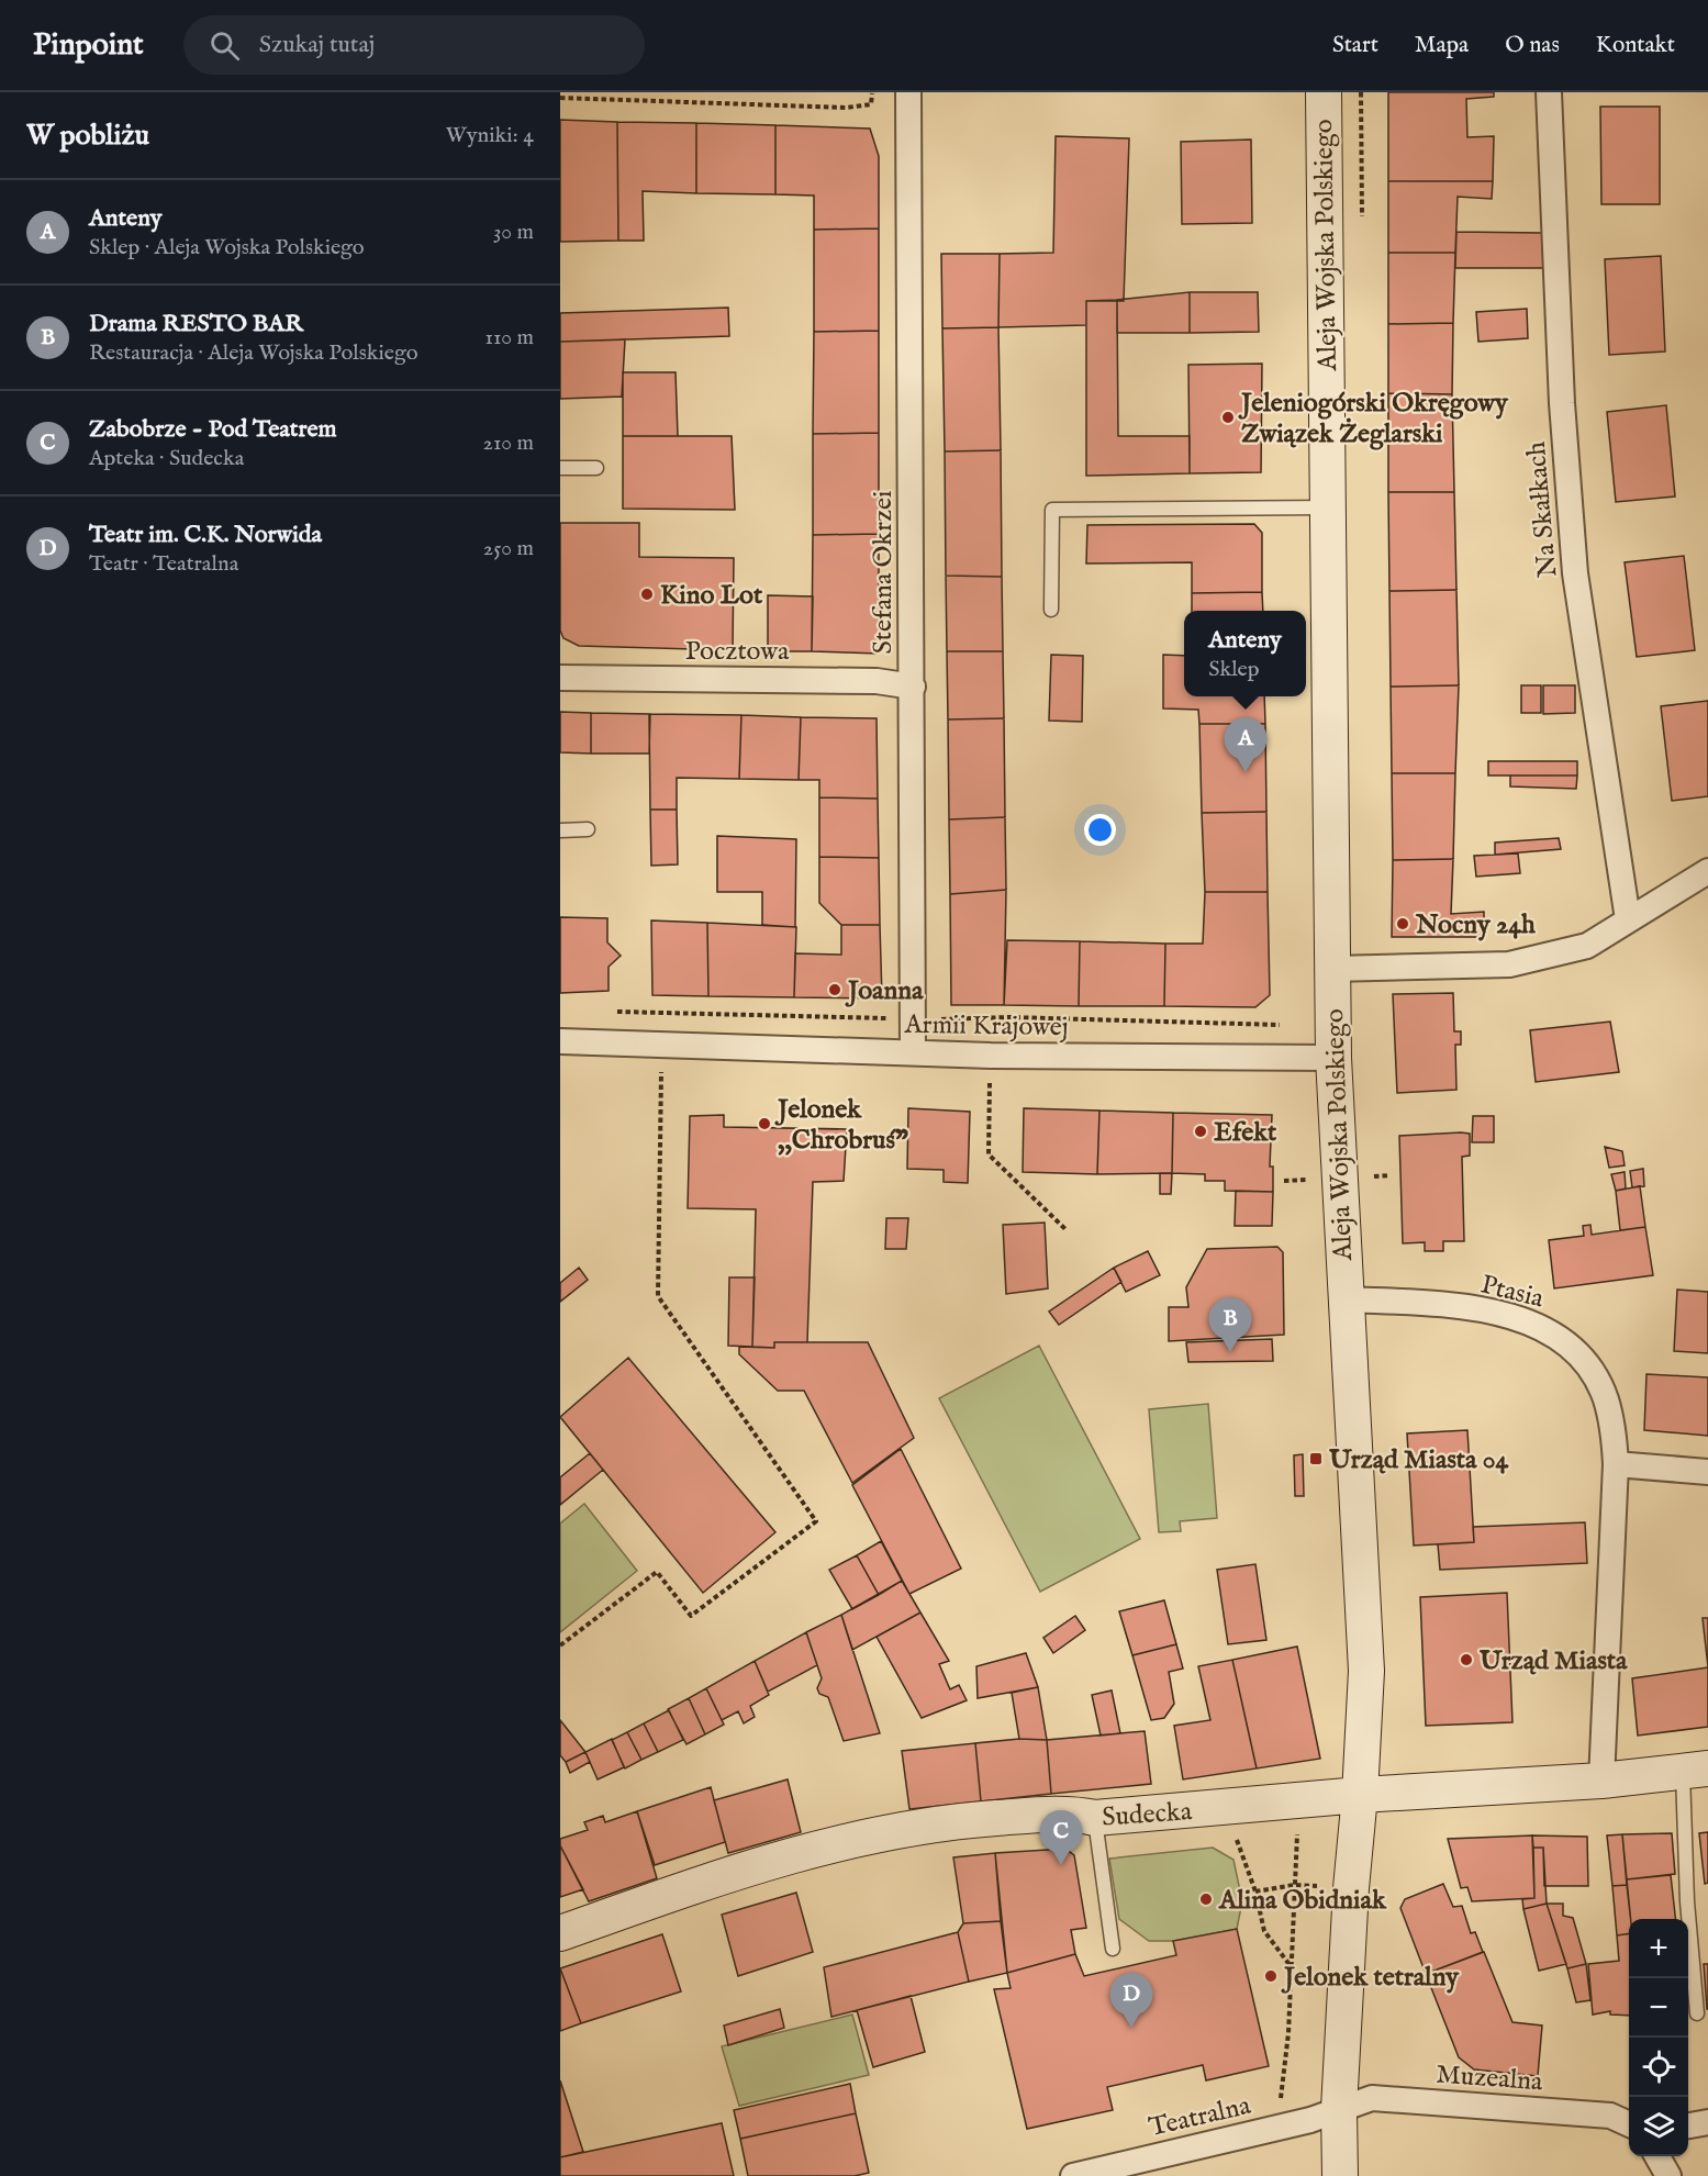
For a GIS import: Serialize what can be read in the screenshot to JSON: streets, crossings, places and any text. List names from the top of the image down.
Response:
{
  "streets": {
    "street": [
      "Aleja Wojska Polskiego",
      "Na Skałkach",
      "Stefana Okrzei",
      "Pocztowa",
      "Armii Krajowej",
      "Ptasia",
      "Sudecka",
      "Muzealna",
      "Teatralna"
    ]
  },
  "crossings": [
    ["Aleja Wojska Polskiego", "Armii Krajowej"],
    ["Aleja Wojska Polskiego", "Ptasia"],
    ["Aleja Wojska Polskiego", "Sudecka"],
    ["Aleja Wojska Polskiego", "Muzealna"],
    ["Aleja Wojska Polskiego", "Teatralna"],
    ["Stefana Okrzei", "Pocztowa"],
    ["Stefana Okrzei", "Armii Krajowej"],
    ["Ptasia", "Sudecka"],
    ["Muzealna", "Teatralna"]
  ],
  "places": {
    "other": [
      "Jeleniogórski Okręgowy Związek Żeglarski",
      "Kino Lot",
      "Nocny 24h",
      "Joanna",
      "Jelonek ,,Chrobruś\"",
      "Efekt",
      "Urząd Miasta",
      "Alina Obidniak",
      "Jelonek tetralny"
    ],
    "transit": ["Urząd Miasta 04"]
  },
  "page": {
    "header": "Pinpoint",
    "search": "Szukaj tutaj",
    "nav": [
      "Start",
      "Mapa",
      "O nas",
      "Kontakt"
    ],
    "heading": ["W pobliżu", "Wyniki: 4"],
    "list": [
      {
        "mark": "A",
        "name": "Anteny",
        "note": "Sklep · Aleja Wojska Polskiego",
        "value": "30 m"
      },
      {
        "mark": "B",
        "name": "Drama RESTO BAR",
        "note": "Restauracja · Aleja Wojska Polskiego",
        "value": "110 m"
      },
      {
        "mark": "C",
        "name": "Zabobrze - Pod Teatrem",
        "note": "Apteka · Sudecka",
        "value": "210 m"
      },
      {
        "mark": "D",
        "name": "Teatr im. C.K. Norwida",
        "note": "Teatr · Teatralna",
        "value": "250 m"
      }
    ],
    "popup": ["Anteny", "Sklep"],
    "pins": [
      "A",
      "B",
      "C",
      "D"
    ],
    "map_buttons": ["+", "−"]
  }
}
